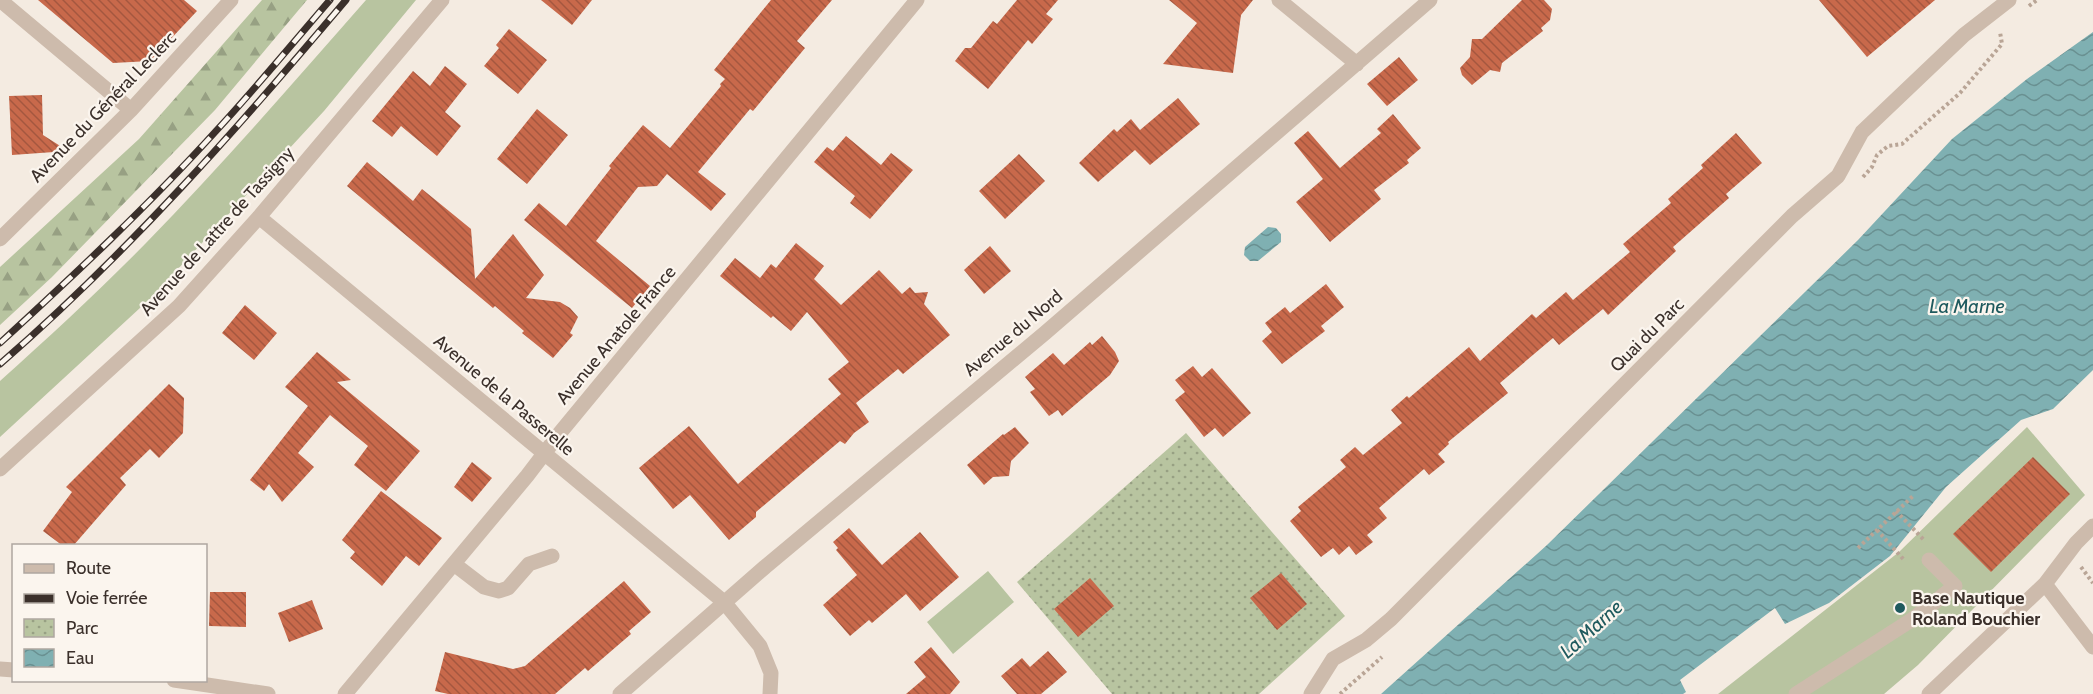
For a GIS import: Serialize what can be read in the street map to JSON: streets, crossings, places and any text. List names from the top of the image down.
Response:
{
  "streets": {
    "street": [
      "Avenue du Général Leclerc",
      "Avenue de Lattre de Tassigny",
      "Avenue du Nord",
      "Avenue Anatole France",
      "Quai du Parc",
      "Avenue de la Passerelle"
    ]
  },
  "crossings": [
    ["Avenue de Lattre de Tassigny", "Avenue de la Passerelle"],
    ["Avenue du Nord", "Avenue de la Passerelle"],
    ["Avenue Anatole France", "Avenue de la Passerelle"]
  ],
  "water": ["La Marne"],
  "places": ["Base Nautique Roland Bouchier"],
  "legend": [
    "Route",
    "Voie ferrée",
    "Parc",
    "Eau"
  ]
}
